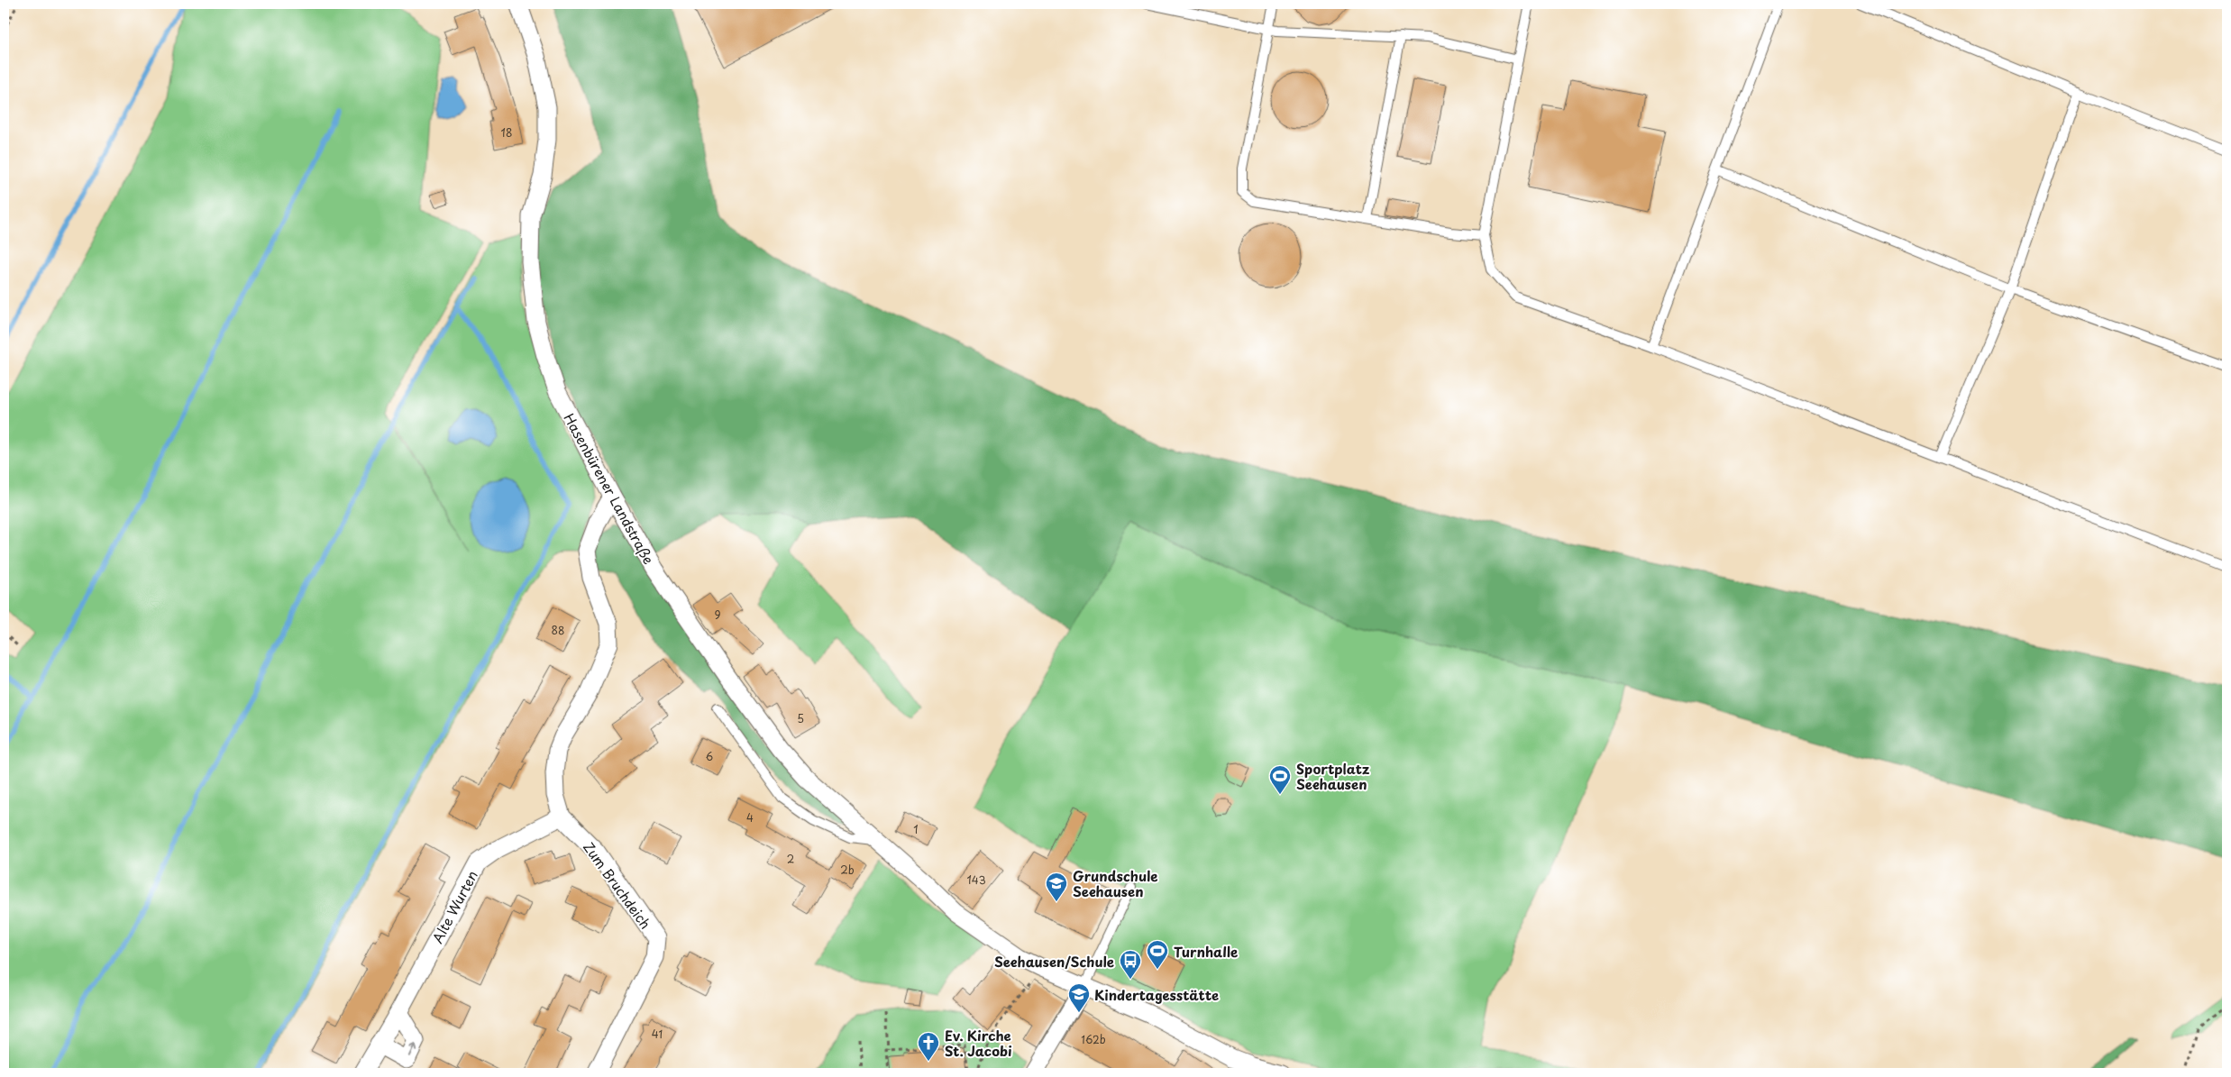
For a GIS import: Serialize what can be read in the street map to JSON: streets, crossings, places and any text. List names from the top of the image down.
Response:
{
  "streets": {
    "street": ["Hasenbürener Landstraße", "Zum Bruchdeich", "Alte Wurten"]
  },
  "crossings": [
    ["Zum Bruchdeich", "Alte Wurten"]
  ],
  "places": {
    "sports": ["Sportplatz Seehausen", "Turnhalle"],
    "school or university": ["Grundschule Seehausen", "Kindertagesstätte"],
    "bus stop": ["Seehausen/Schule"],
    "church": ["Ev. Kirche St. Jacobi"]
  },
  "house_numbers": [
    "18",
    "9",
    "88",
    "5",
    "6",
    "4",
    "1",
    "2",
    "2b",
    "143",
    "41",
    "162b"
  ]
}
